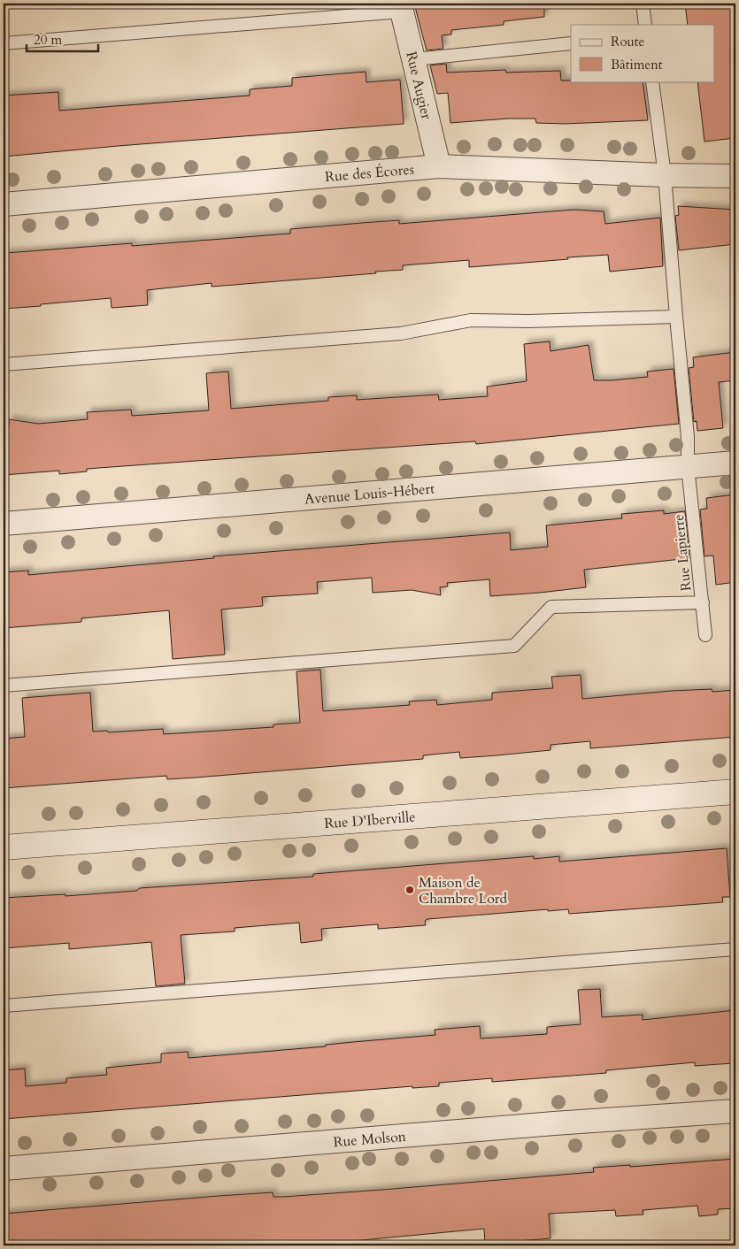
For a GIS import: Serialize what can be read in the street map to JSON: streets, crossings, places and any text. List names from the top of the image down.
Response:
{
  "streets": {
    "main road": ["Rue D'Iberville"],
    "street": [
      "Rue Augier",
      "Rue des Écores",
      "Avenue Louis-Hébert",
      "Rue Molson"
    ],
    "lane": ["Rue Lapierre"]
  },
  "crossings": [
    ["Rue Augier", "Rue des Écores"],
    ["Rue des Écores", "Rue Lapierre"],
    ["Avenue Louis-Hébert", "Rue Lapierre"]
  ],
  "places": ["Maison de Chambre Lord"],
  "legend": ["Route", "Bâtiment"],
  "scale_bar": "20 m"
}
